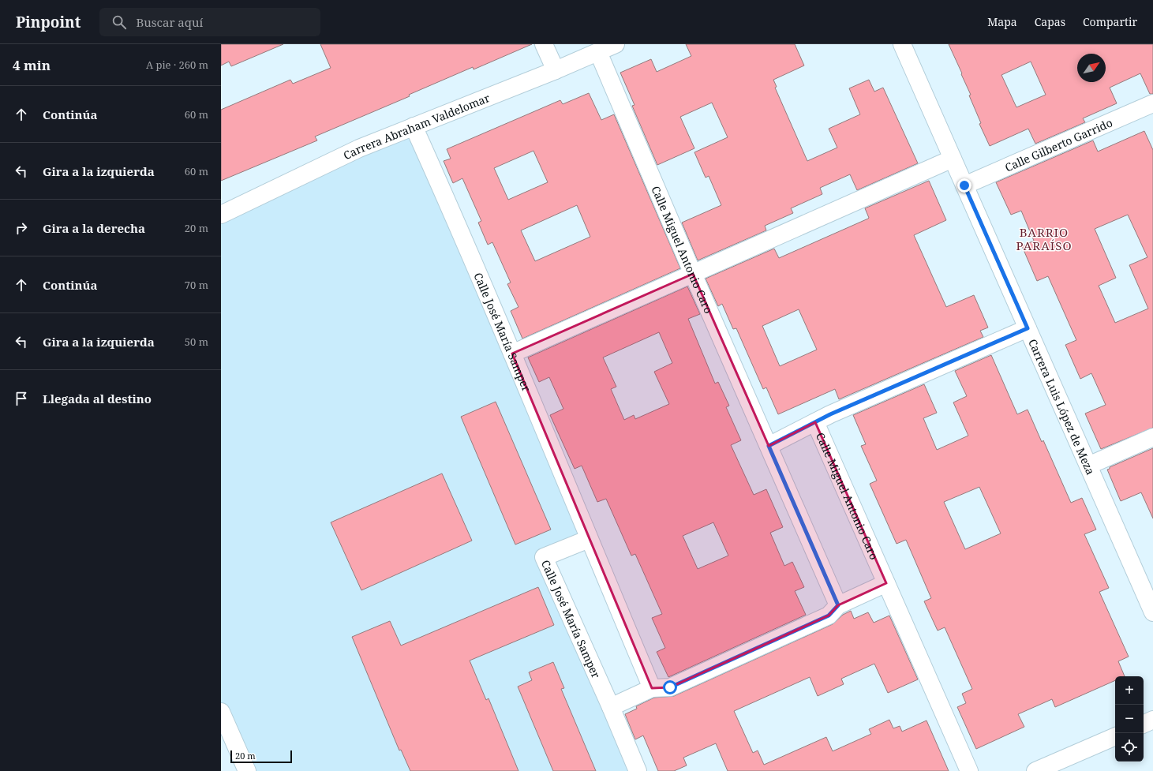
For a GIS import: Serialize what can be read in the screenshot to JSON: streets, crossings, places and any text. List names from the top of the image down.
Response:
{
  "streets": {
    "street": [
      "Carrera Abraham Valdelomar",
      "Calle Gilberto Garrido",
      "Calle Miguel Antonio Caro",
      "Calle José María Samper",
      "Carrera Luis López de Meza"
    ]
  },
  "crossings": [
    ["Carrera Abraham Valdelomar", "Calle Miguel Antonio Caro"],
    ["Carrera Abraham Valdelomar", "Calle José María Samper"],
    ["Calle Gilberto Garrido", "Carrera Luis López de Meza"]
  ],
  "districts": ["BARRIO PARAÍSO"],
  "scale_bar": "20 m",
  "north": "top right",
  "page": {
    "header": "Pinpoint",
    "search": "Buscar aquí",
    "nav": ["Mapa", "Capas", "Compartir"],
    "heading": ["4 min", "A pie · 260 m"],
    "list": [
      ["Continúa", "60 m"],
      ["Gira a la izquierda", "60 m"],
      ["Gira a la derecha", "20 m"],
      ["Continúa", "70 m"],
      ["Gira a la izquierda", "50 m"],
      "Llegada al destino"
    ],
    "map_buttons": ["+", "−"],
    "scale": "20 m"
  }
}
